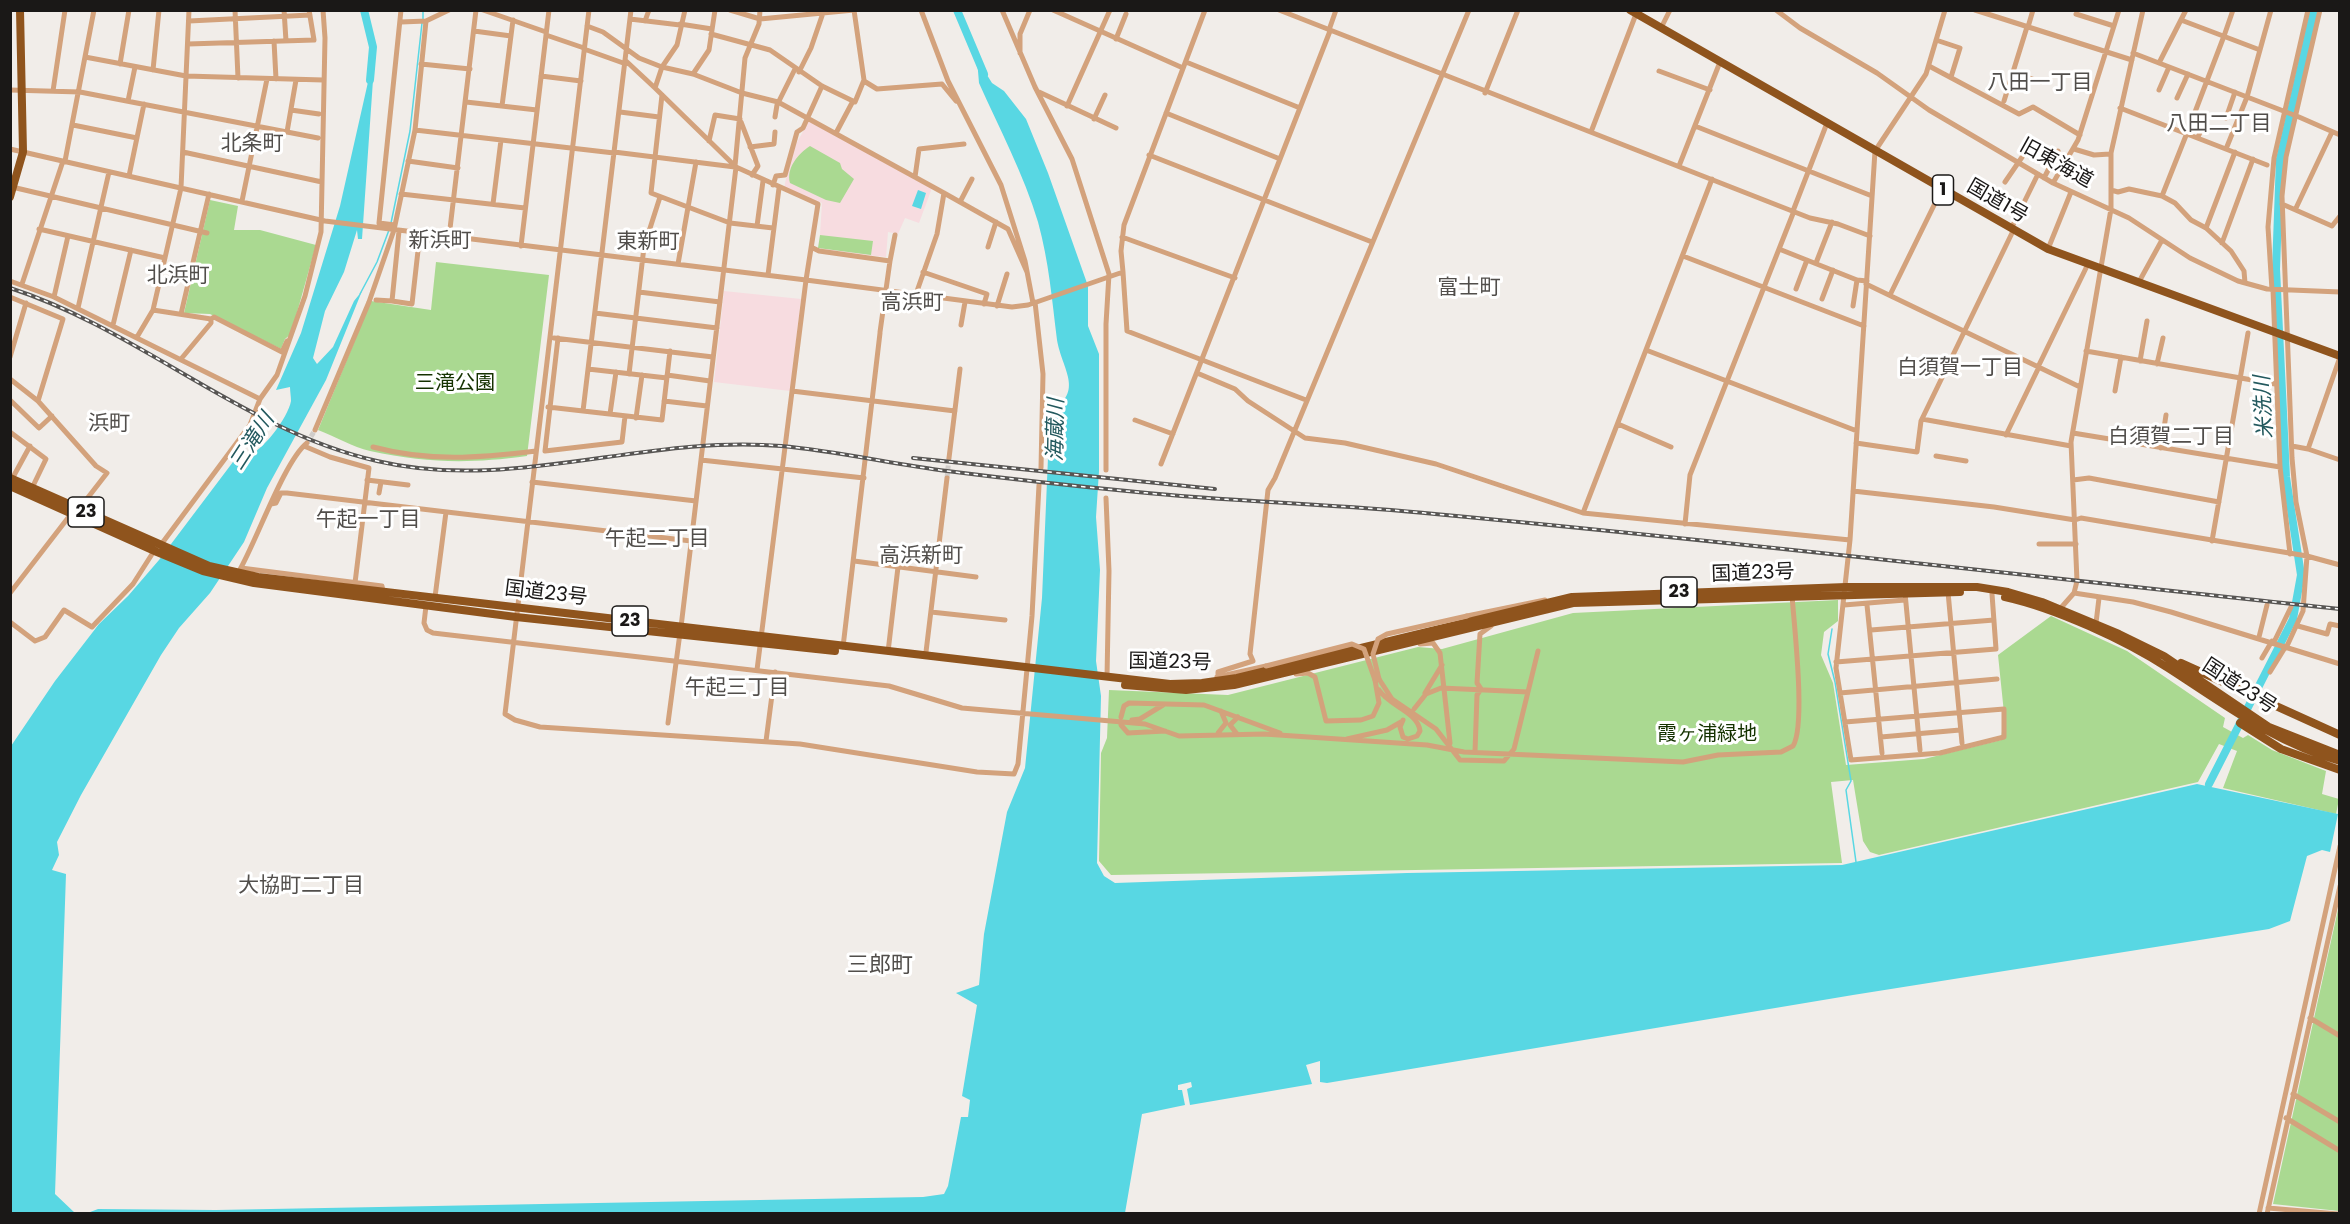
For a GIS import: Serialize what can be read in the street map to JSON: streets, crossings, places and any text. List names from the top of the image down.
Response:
{
  "streets": {
    "highway": [
      "1",
      "国道1号",
      "23",
      "国道23号"
    ],
    "street": ["旧東海道"]
  },
  "districts": [
    "八田一丁目",
    "八田二丁目",
    "北条町",
    "新浜町",
    "東新町",
    "北浜町",
    "富士町",
    "高浜町",
    "白須賀一丁目",
    "浜町",
    "白須賀二丁目",
    "午起一丁目",
    "午起二丁目",
    "高浜新町",
    "午起三丁目",
    "大協町二丁目",
    "三郎町"
  ],
  "water": ["米洗川", "海蔵川", "三滝川"],
  "parks": ["三滝公園", "霞ヶ浦緑地"]
}
